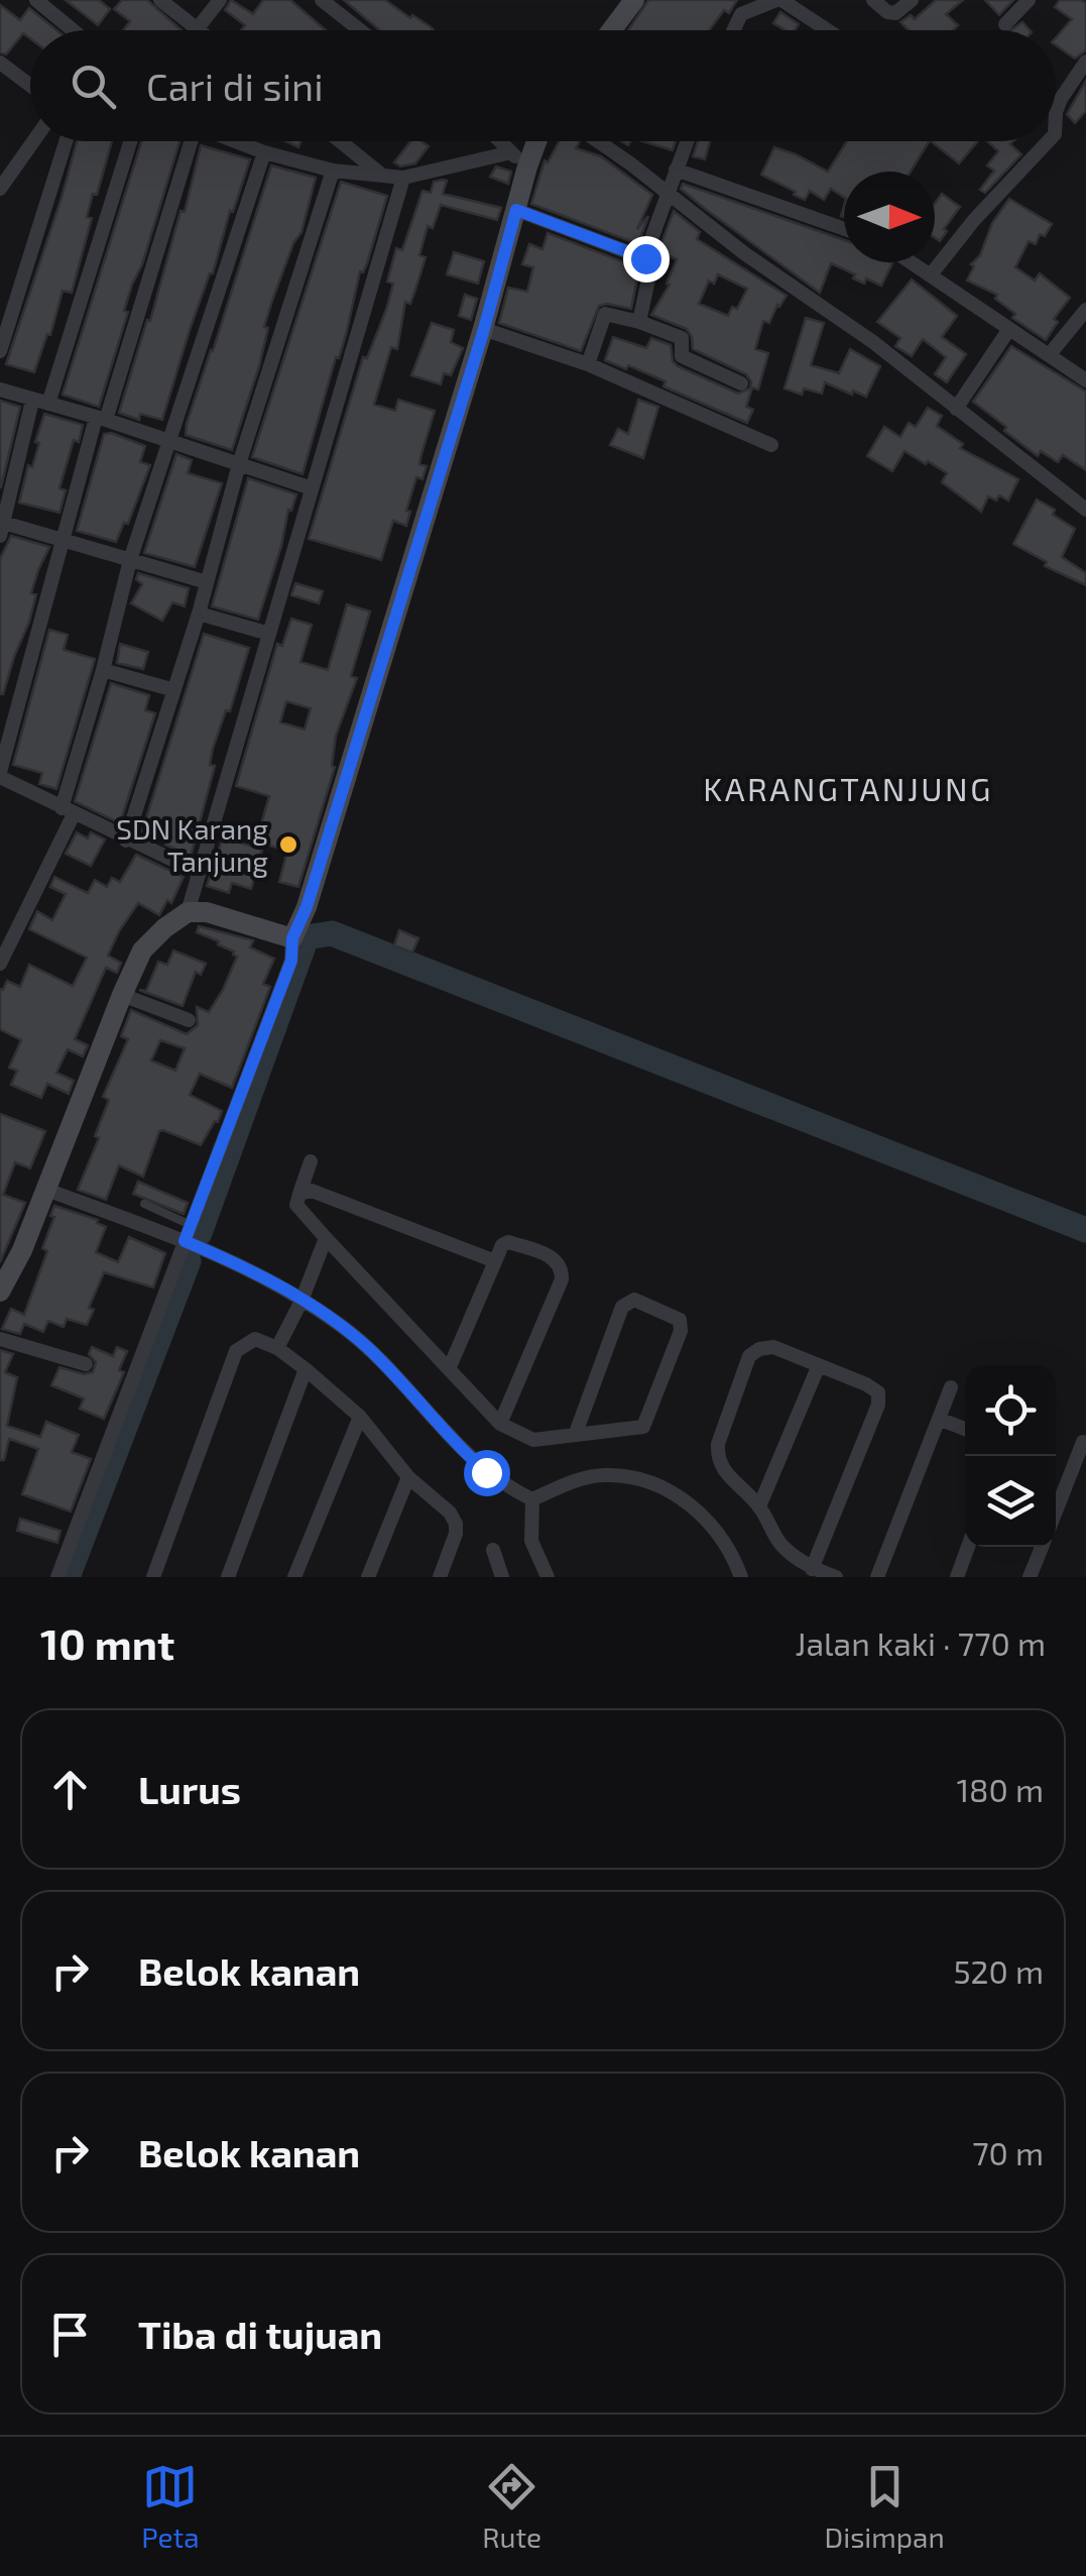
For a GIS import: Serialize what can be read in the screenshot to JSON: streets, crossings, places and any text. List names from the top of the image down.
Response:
{
  "districts": ["KARANGTANJUNG"],
  "places": ["SDN Karang Tanjung"],
  "north": "right",
  "page": {
    "search": "Cari di sini",
    "heading": ["10 mnt", "Jalan kaki · 770 m"],
    "list": [
      ["Lurus", "180 m"],
      ["Belok kanan", "520 m"],
      ["Belok kanan", "70 m"],
      "Tiba di tujuan"
    ],
    "nav": ["Peta", "Rute", "Disimpan"]
  }
}
